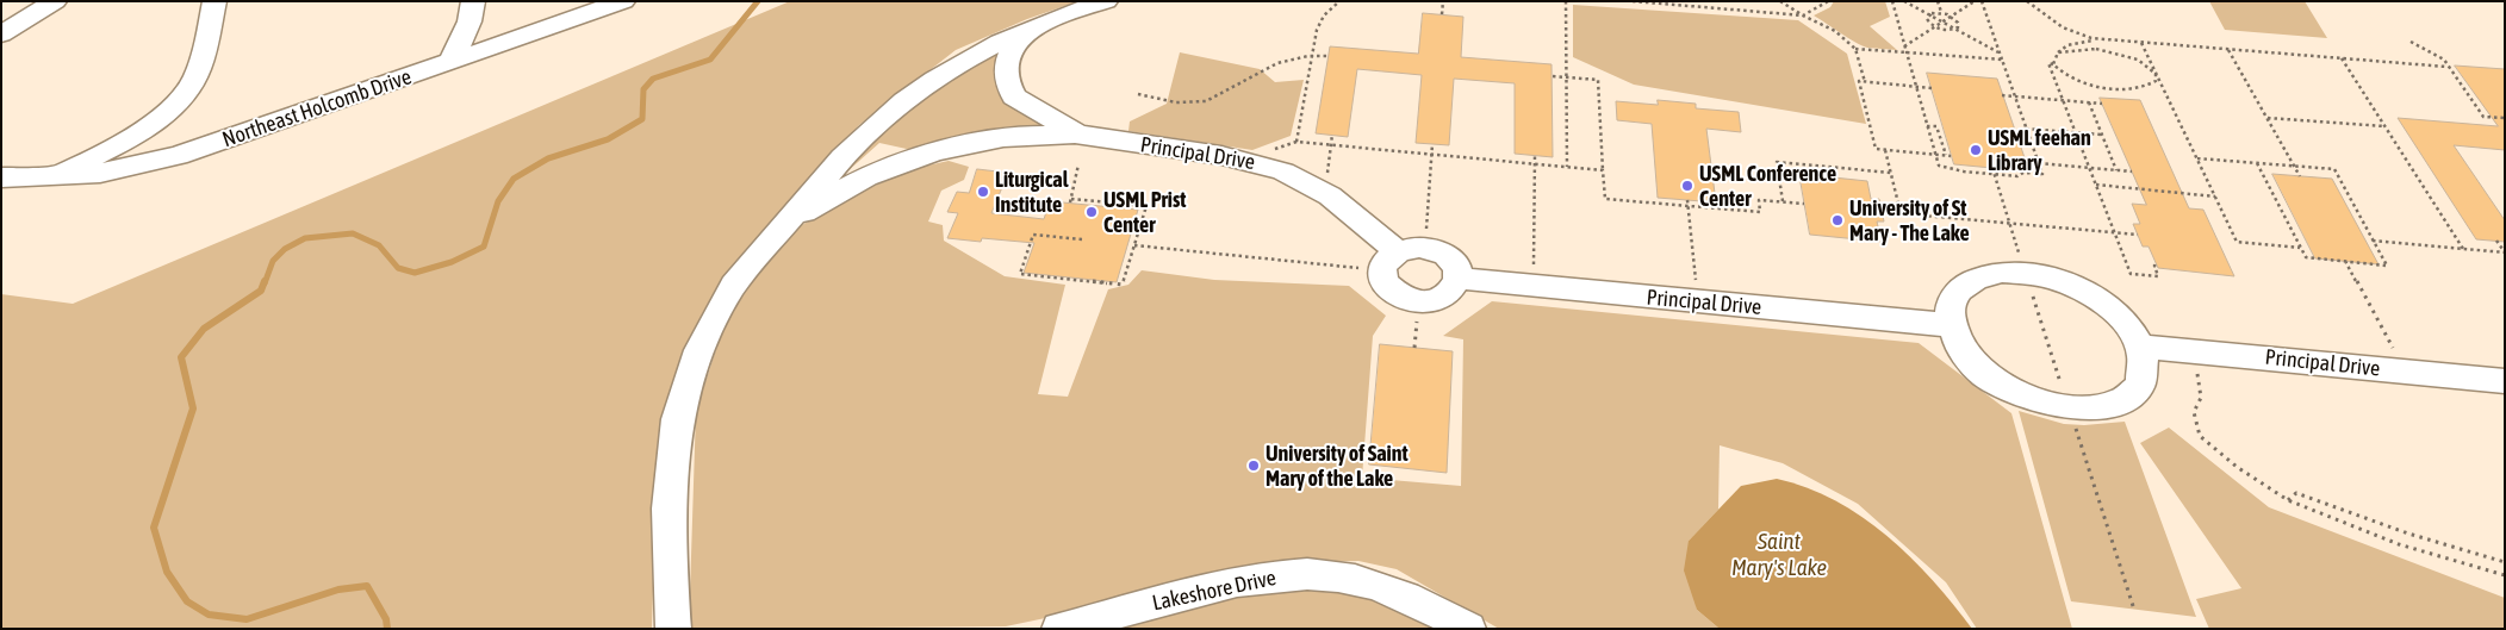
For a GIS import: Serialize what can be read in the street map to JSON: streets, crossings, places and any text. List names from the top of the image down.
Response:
{
  "streets": {
    "street": ["Northeast Holcomb Drive", "Principal Drive", "Lakeshore Drive"]
  },
  "water": ["Saint Mary's Lake"],
  "places": [
    "USML feehan Library",
    "USML Conference Center",
    "Liturgical Institute",
    "USML Prist Center",
    "University of St Mary - The Lake",
    "University of Saint Mary of the Lake"
  ]
}
